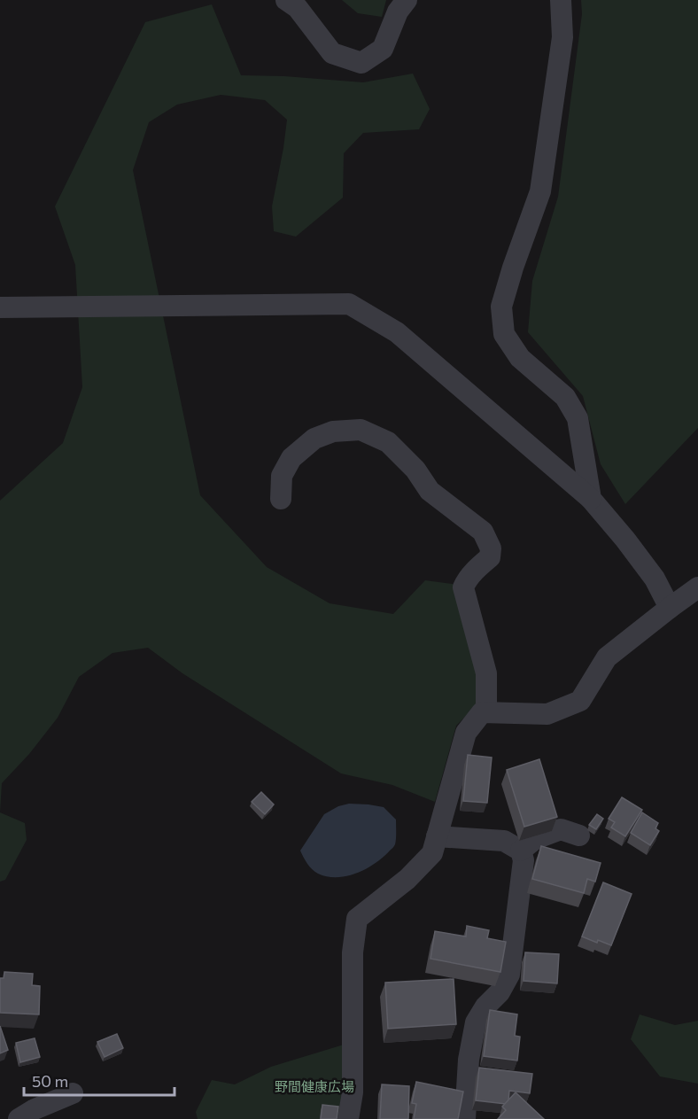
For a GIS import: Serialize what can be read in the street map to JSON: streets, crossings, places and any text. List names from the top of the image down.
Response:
{
  "parks": ["野間健康広場"],
  "scale_bar": "50 m"
}
